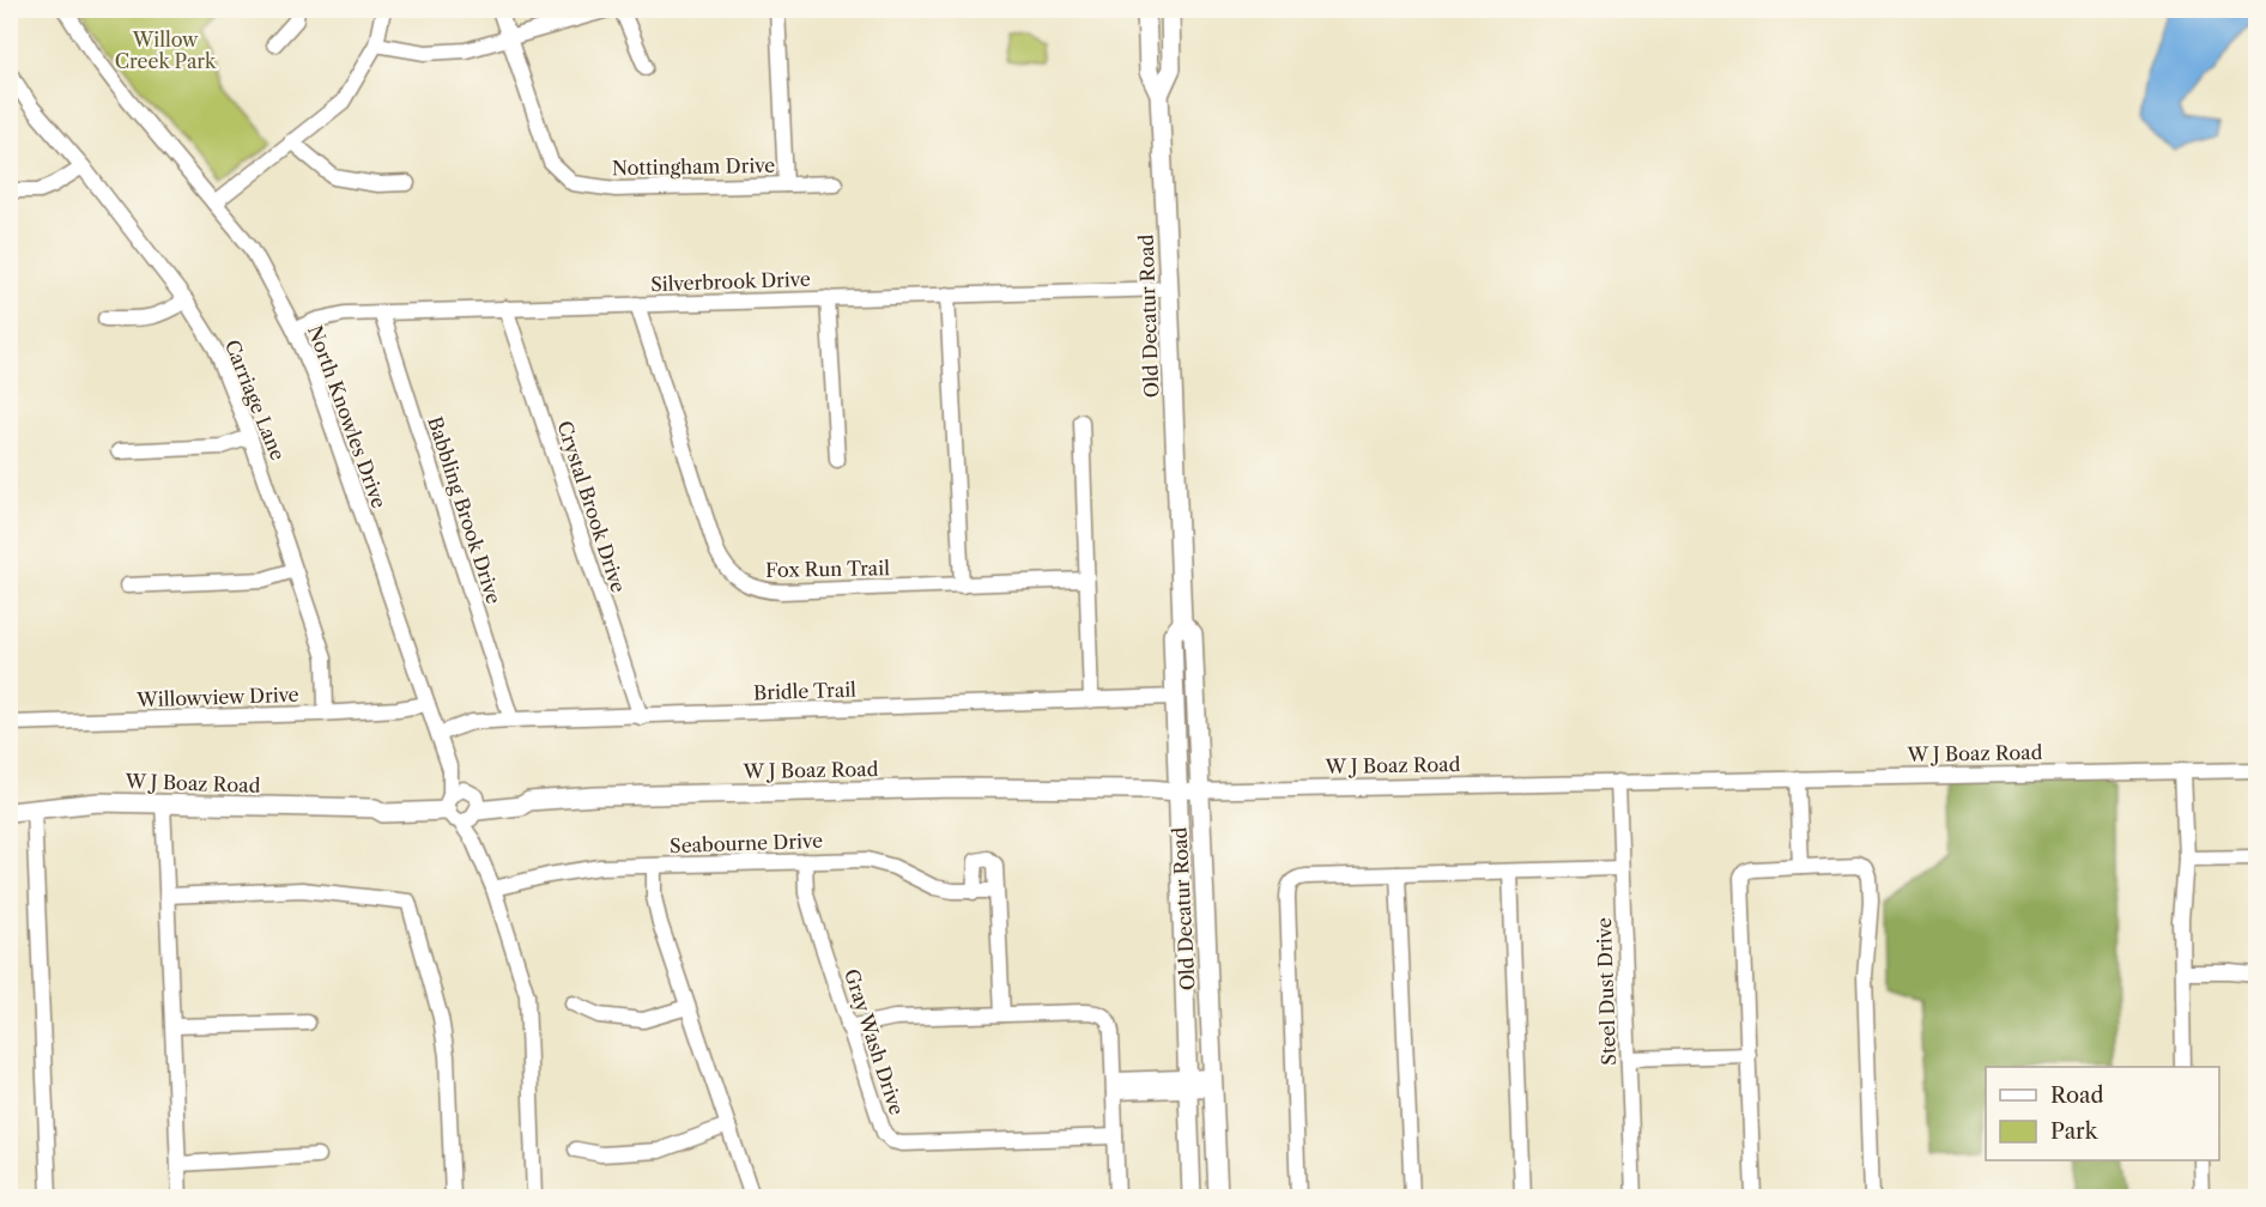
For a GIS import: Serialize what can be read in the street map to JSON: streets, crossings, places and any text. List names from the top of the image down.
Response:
{
  "streets": {
    "main road": ["Old Decatur Road", "W J Boaz Road"],
    "street": [
      "Nottingham Drive",
      "Silverbrook Drive",
      "Carriage Lane",
      "North Knowles Drive",
      "Crystal Brook Drive",
      "Babbling Brook Drive",
      "Fox Run Trail",
      "Bridle Trail",
      "Willowview Drive",
      "Seabourne Drive",
      "Steel Dust Drive",
      "Gray Wash Drive"
    ]
  },
  "crossings": [
    ["Silverbrook Drive", "Old Decatur Road"],
    ["Silverbrook Drive", "North Knowles Drive"],
    ["Silverbrook Drive", "Crystal Brook Drive"],
    ["Silverbrook Drive", "Babbling Brook Drive"],
    ["Silverbrook Drive", "Fox Run Trail"],
    ["Old Decatur Road", "Bridle Trail"],
    ["Old Decatur Road", "W J Boaz Road"],
    ["Carriage Lane", "Willowview Drive"],
    ["North Knowles Drive", "Bridle Trail"],
    ["North Knowles Drive", "Willowview Drive"],
    ["North Knowles Drive", "W J Boaz Road"],
    ["Crystal Brook Drive", "Bridle Trail"],
    ["Babbling Brook Drive", "Bridle Trail"],
    ["W J Boaz Road", "Steel Dust Drive"],
    ["Seabourne Drive", "Gray Wash Drive"]
  ],
  "parks": ["Willow Creek Park"],
  "legend": ["Road", "Park"]
}
